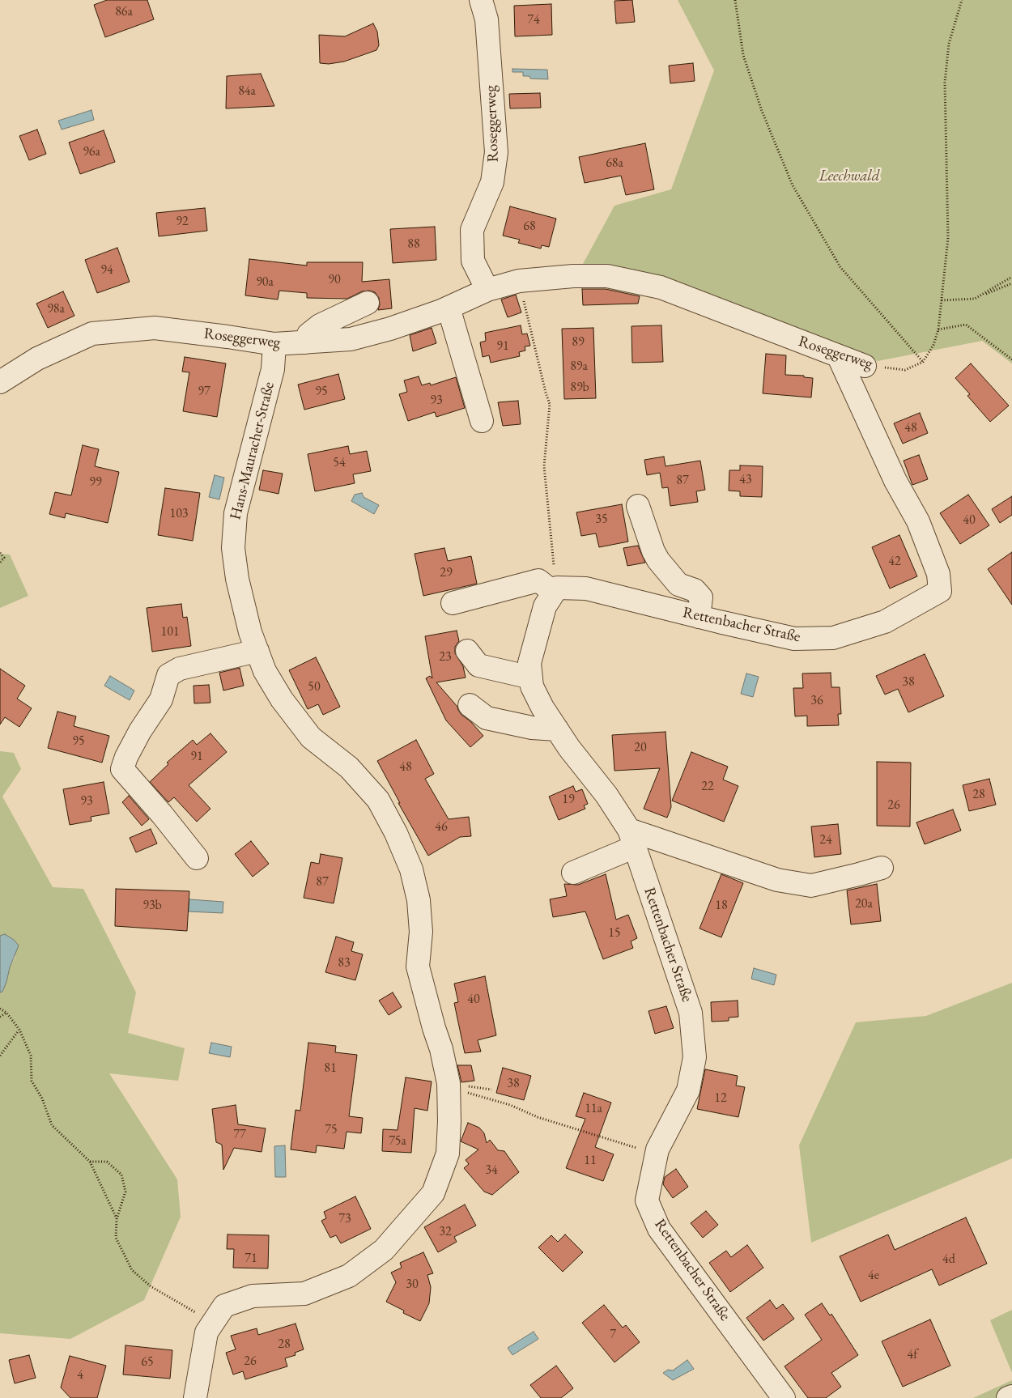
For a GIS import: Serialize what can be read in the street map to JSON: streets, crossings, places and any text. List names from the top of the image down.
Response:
{
  "streets": {
    "street": ["Roseggerweg", "Hans-Mauracher-Straße", "Rettenbacher Straße"]
  },
  "crossings": [
    ["Roseggerweg", "Hans-Mauracher-Straße"],
    ["Roseggerweg", "Rettenbacher Straße"]
  ],
  "parks": ["Leechwald"],
  "house_numbers": [
    "86a",
    "74",
    "84a",
    "96a",
    "68a",
    "92",
    "68",
    "88",
    "94",
    "90",
    "90a",
    "98a",
    "89",
    "91",
    "89a",
    "89b",
    "97",
    "95",
    "93",
    "48",
    "54",
    "43",
    "87",
    "99",
    "103",
    "35",
    "40",
    "42",
    "29",
    "101",
    "23",
    "38",
    "50",
    "36",
    "95",
    "20",
    "91",
    "48",
    "22",
    "28",
    "19",
    "93",
    "26",
    "46",
    "24",
    "87",
    "20a",
    "93b",
    "18",
    "15",
    "83",
    "40",
    "81",
    "38",
    "12",
    "11a",
    "75",
    "77",
    "75a",
    "11",
    "34",
    "73",
    "32",
    "71",
    "4d",
    "4e",
    "30",
    "7",
    "28",
    "4f",
    "26",
    "65",
    "4"
  ]
}
